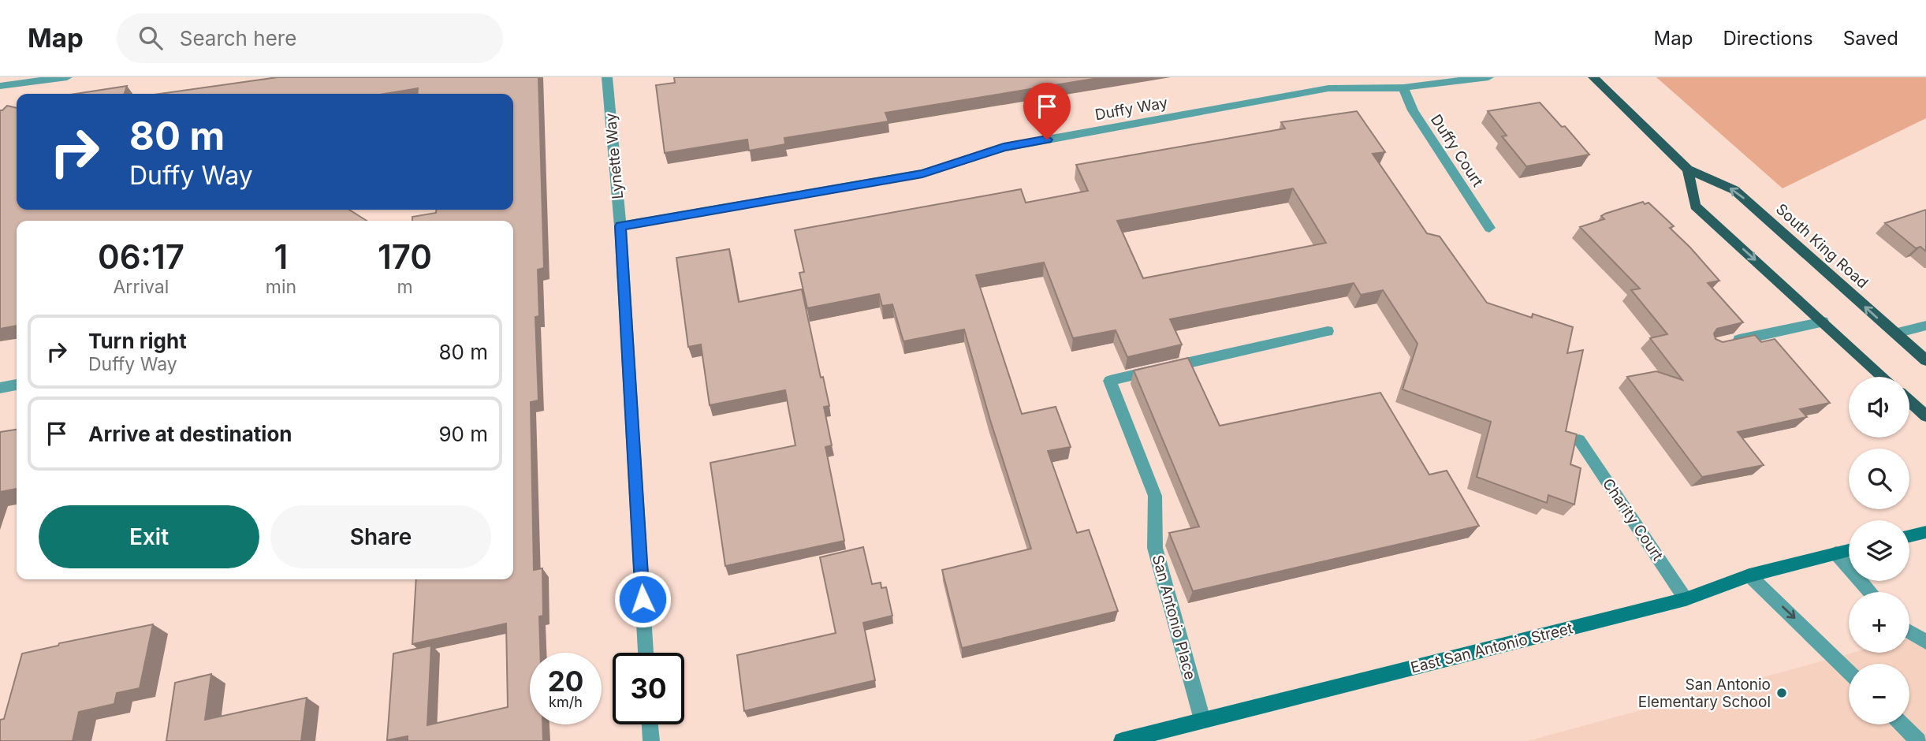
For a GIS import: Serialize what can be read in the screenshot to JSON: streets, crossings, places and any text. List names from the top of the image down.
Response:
{
  "streets": {
    "main road": ["South King Road", "East San Antonio Street"],
    "street": [
      "Duffy Way",
      "Duffy Court",
      "Lynette Way",
      "Charity Court",
      "San Antonio Place"
    ]
  },
  "crossings": [
    ["Duffy Way", "Duffy Court"],
    ["Duffy Way", "Lynette Way"],
    ["Charity Court", "East San Antonio Street"],
    ["San Antonio Place", "East San Antonio Street"]
  ],
  "places": ["San Antonio Elementary School"],
  "page": {
    "header": "Map",
    "search": "Search here",
    "nav": ["Map", "Directions", "Saved"],
    "turn": ["80 m", "Duffy Way"],
    "eta": [
      "06:17",
      "Arrival",
      "1",
      "min",
      "170",
      "m"
    ],
    "list": [
      {
        "name": "Turn right",
        "note": "Duffy Way",
        "value": "80 m"
      },
      {
        "name": "Arrive at destination",
        "value": "90 m"
      }
    ],
    "map_buttons": ["+", "−"],
    "buttons": ["Exit", "Share"],
    "speed": "20 km/h",
    "limit": "30"
  }
}
